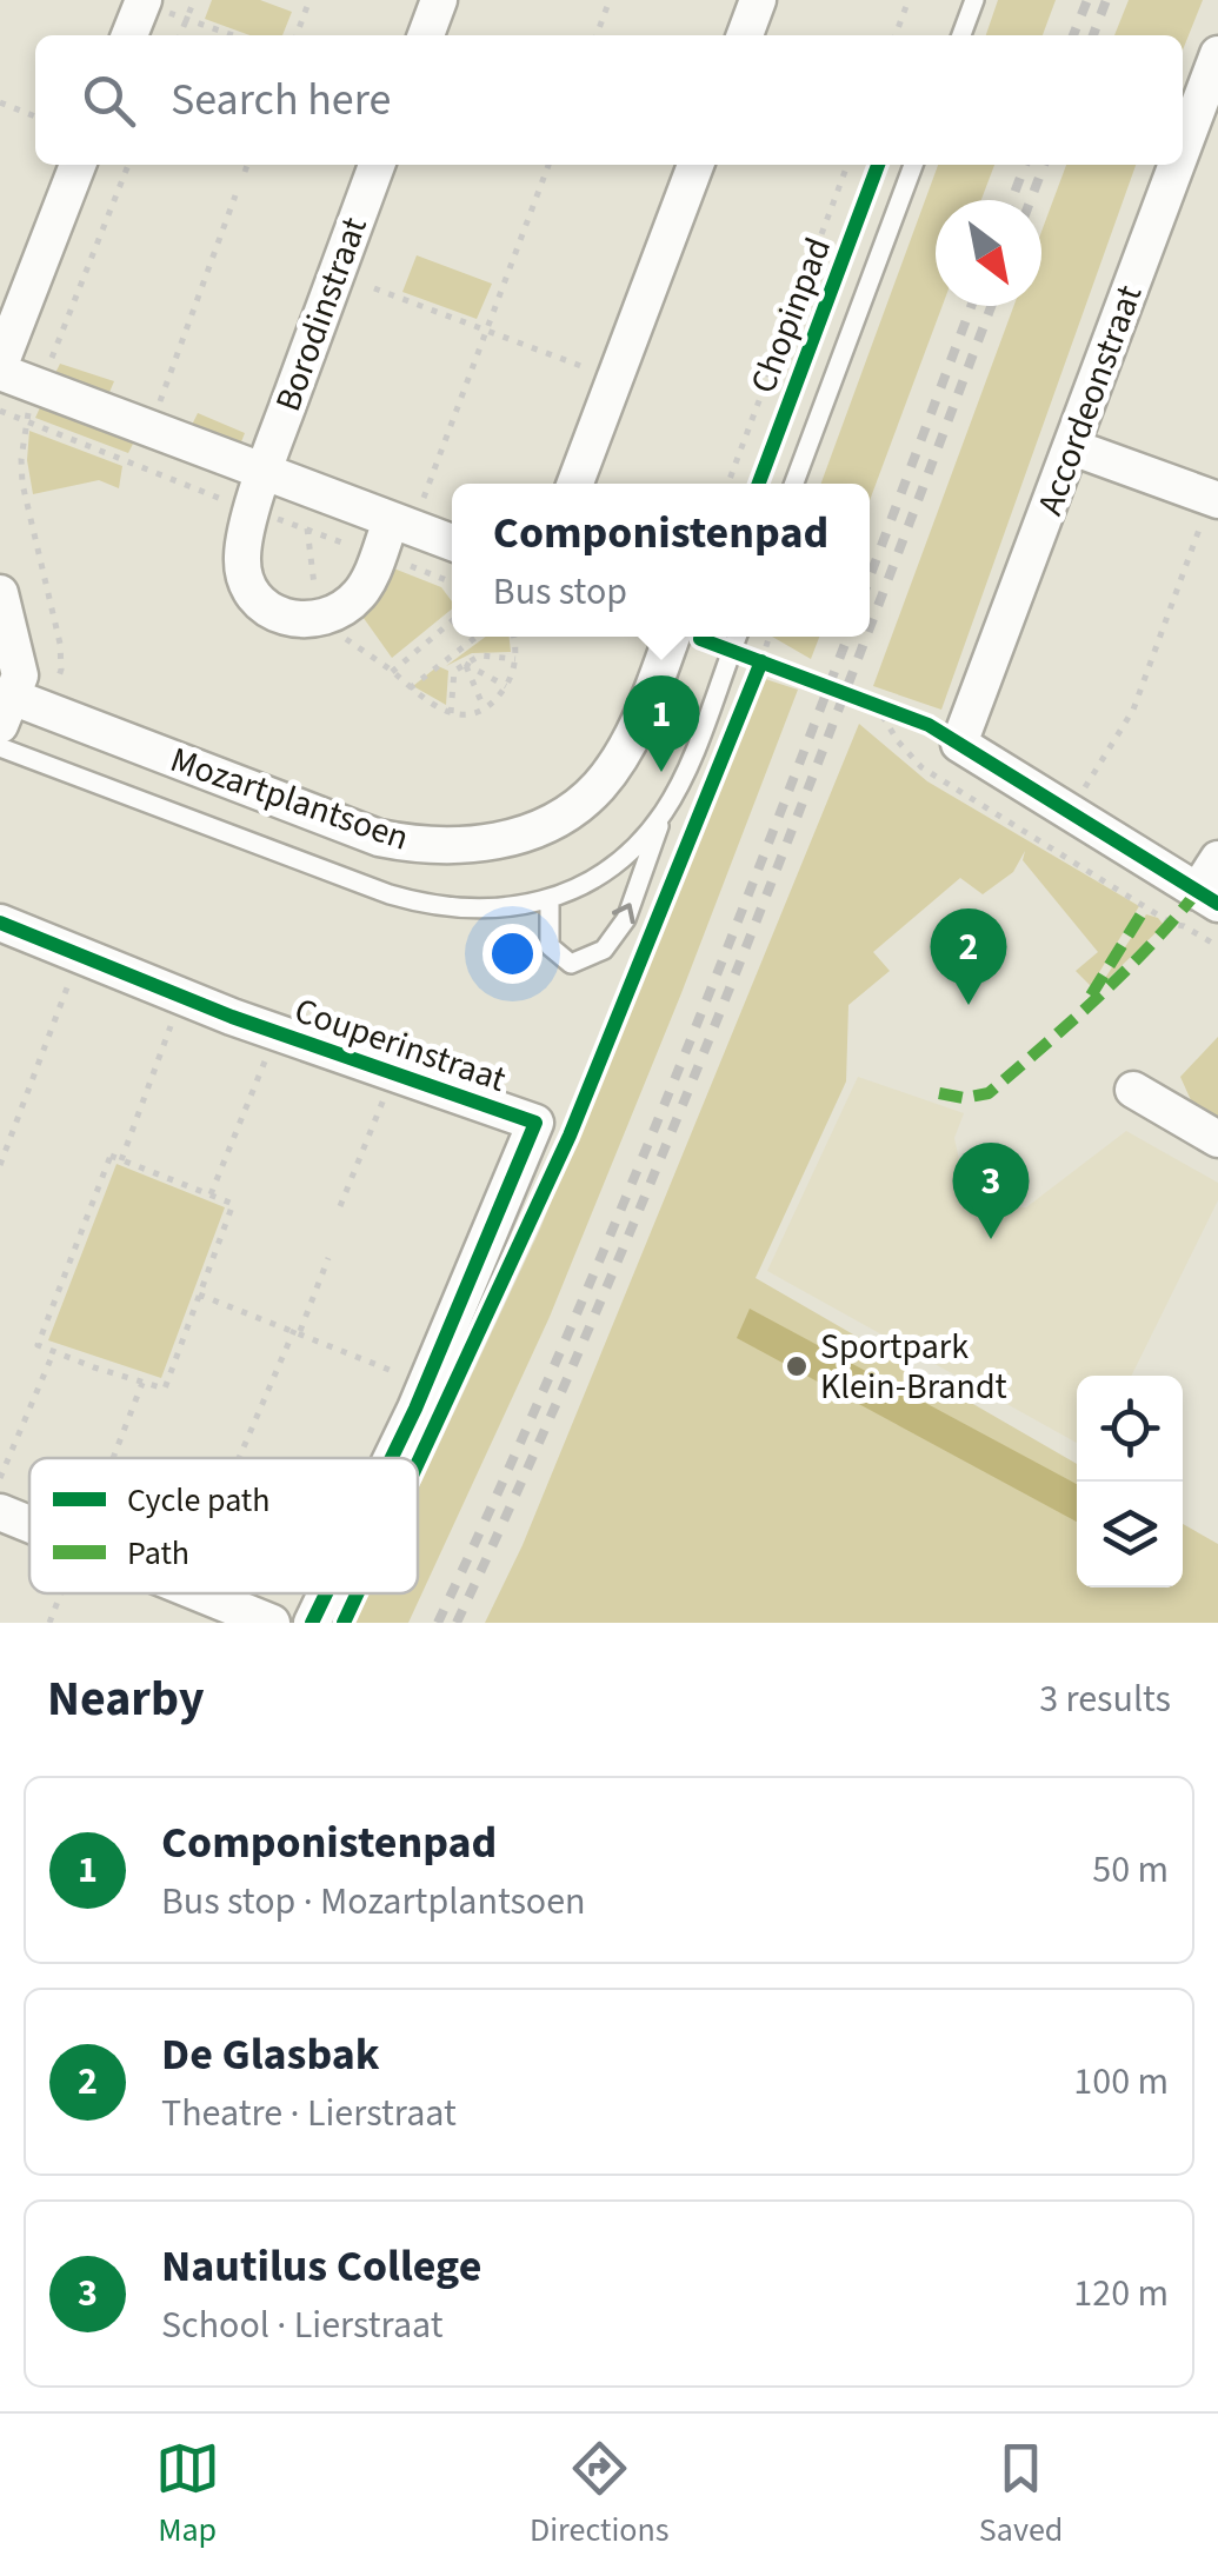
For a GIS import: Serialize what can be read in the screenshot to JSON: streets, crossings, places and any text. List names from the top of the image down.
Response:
{
  "streets": {
    "street": [
      "Borodinstraat",
      "Accordeonstraat",
      "Mozartplantsoen",
      "Couperinstraat"
    ],
    "cycle path": ["Chopinpad"]
  },
  "places": ["Sportpark Klein-Brandt"],
  "legend": ["Cycle path", "Path"],
  "north": "bottom right",
  "page": {
    "search": "Search here",
    "popup": ["Componistenpad", "Bus stop"],
    "pins": ["1", "2", "3"],
    "heading": ["Nearby", "3 results"],
    "list": [
      {
        "mark": "1",
        "name": "Componistenpad",
        "note": "Bus stop · Mozartplantsoen",
        "value": "50 m"
      },
      {
        "mark": "2",
        "name": "De Glasbak",
        "note": "Theatre · Lierstraat",
        "value": "100 m"
      },
      {
        "mark": "3",
        "name": "Nautilus College",
        "note": "School · Lierstraat",
        "value": "120 m"
      }
    ],
    "nav": ["Map", "Directions", "Saved"]
  }
}
